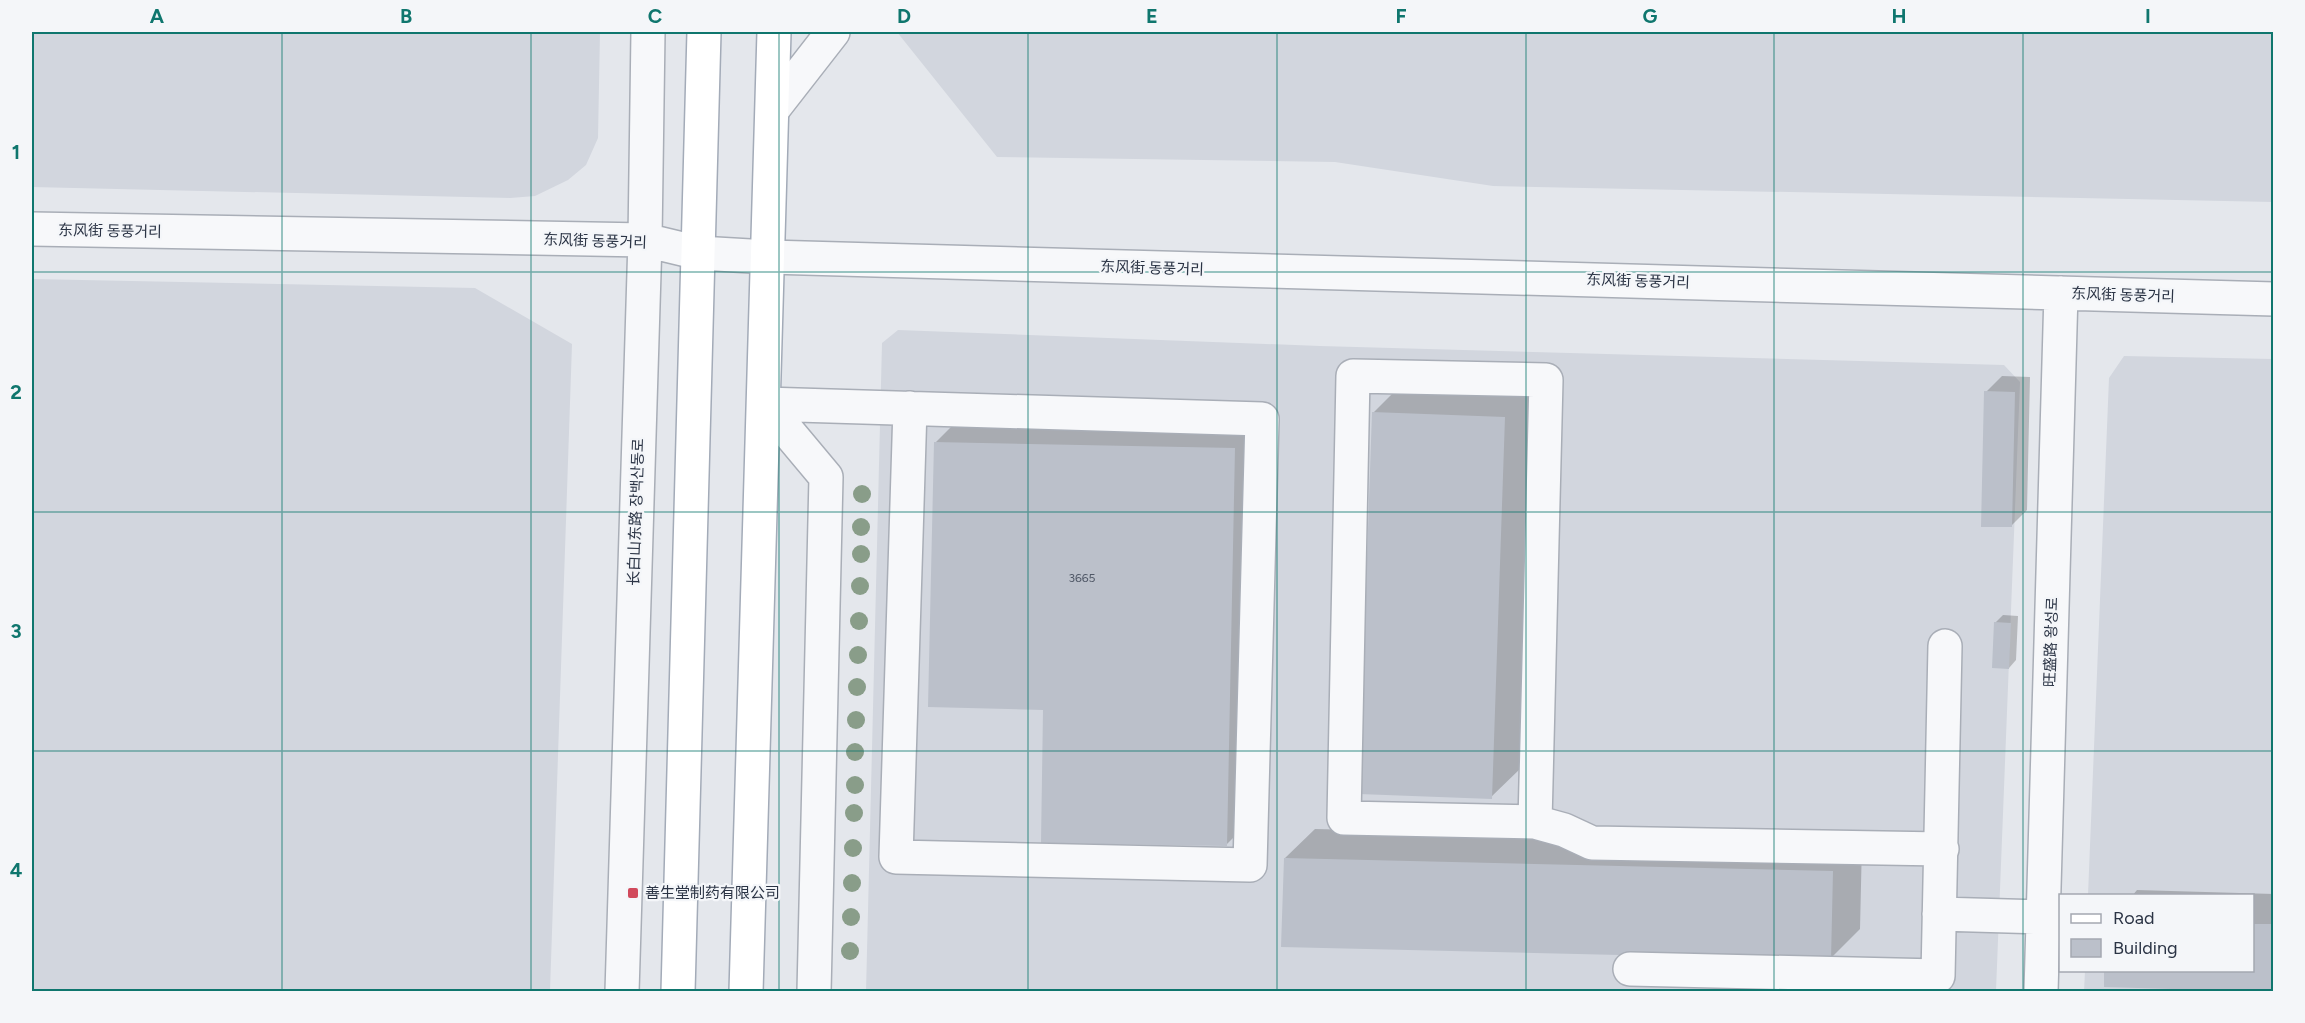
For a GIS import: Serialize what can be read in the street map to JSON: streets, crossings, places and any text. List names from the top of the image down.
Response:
{
  "streets": {
    "street": ["东风街 동풍거리", "长白山东路 장백산동로", "旺盛路 왕성로"]
  },
  "crossings": [
    ["东风街 동풍거리", "长白山东路 장백산동로"],
    ["东风街 동풍거리", "旺盛路 왕성로"]
  ],
  "places": {
    "transit": ["善生堂制药有限公司"]
  },
  "house_numbers": ["3665"],
  "legend": ["Road", "Building"],
  "grid": {
    "columns": [
      "A",
      "B",
      "C",
      "D",
      "E",
      "F",
      "G",
      "H",
      "I"
    ],
    "rows": [
      "1",
      "2",
      "3",
      "4"
    ]
  }
}
